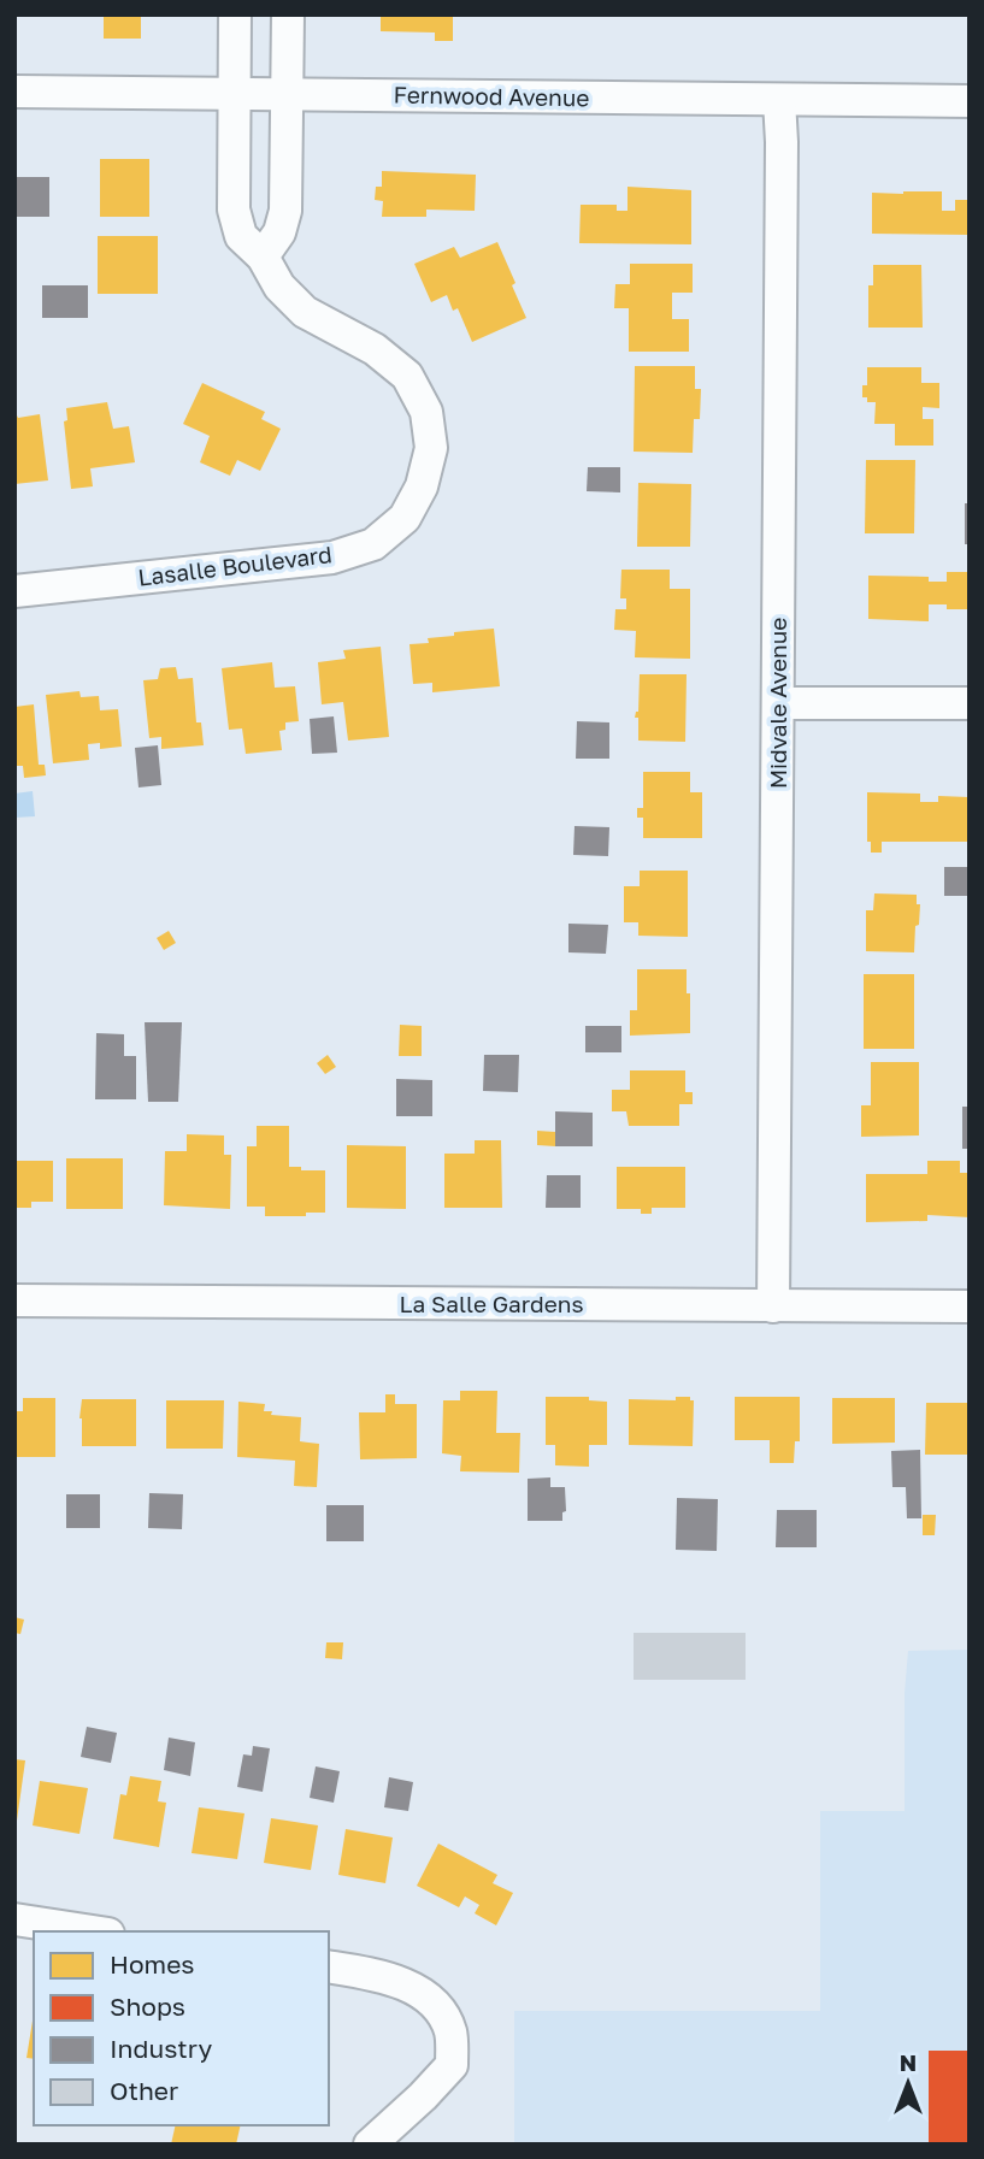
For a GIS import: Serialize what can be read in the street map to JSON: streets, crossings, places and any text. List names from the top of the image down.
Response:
{
  "streets": {
    "street": [
      "Fernwood Avenue",
      "Lasalle Boulevard",
      "Midvale Avenue",
      "La Salle Gardens"
    ]
  },
  "crossings": [
    ["Fernwood Avenue", "Lasalle Boulevard"],
    ["Fernwood Avenue", "Midvale Avenue"],
    ["Midvale Avenue", "La Salle Gardens"]
  ],
  "legend": [
    "Homes",
    "Shops",
    "Industry",
    "Other"
  ],
  "north": "top"
}
